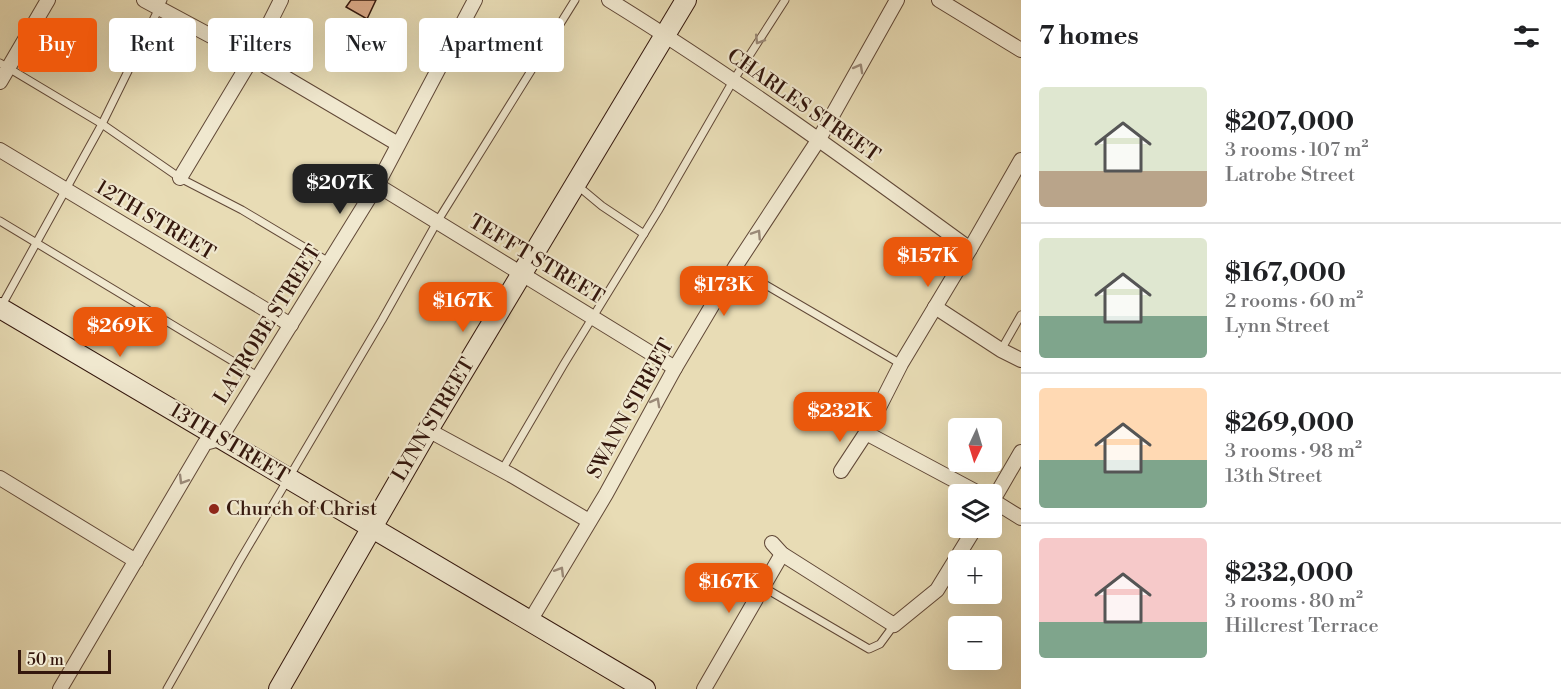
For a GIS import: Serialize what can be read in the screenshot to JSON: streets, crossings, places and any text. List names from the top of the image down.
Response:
{
  "streets": {
    "street": [
      "CHARLES STREET",
      "12TH STREET",
      "TEFFT STREET",
      "LATROBE STREET",
      "SWANN STREET",
      "LYNN STREET",
      "13TH STREET"
    ]
  },
  "crossings": [
    ["CHARLES STREET", "SWANN STREET"],
    ["CHARLES STREET", "LYNN STREET"],
    ["12TH STREET", "LATROBE STREET"],
    ["TEFFT STREET", "LATROBE STREET"],
    ["TEFFT STREET", "SWANN STREET"],
    ["TEFFT STREET", "LYNN STREET"],
    ["LATROBE STREET", "13TH STREET"],
    ["SWANN STREET", "13TH STREET"],
    ["LYNN STREET", "13TH STREET"]
  ],
  "one_way": ["SWANN STREET"],
  "places": ["Church of Christ"],
  "scale_bar": "50 m",
  "north": "bottom",
  "page": {
    "heading": "7 homes",
    "chip": [
      "Buy",
      "Rent",
      "Filters",
      "New",
      "Apartment"
    ],
    "list": [
      {
        "name": "$207,000",
        "note": "3 rooms · 107 m² · Latrobe Street"
      },
      {
        "name": "$167,000",
        "note": "2 rooms · 60 m² · Lynn Street"
      },
      {
        "name": "$269,000",
        "note": "3 rooms · 98 m² · 13th Street"
      },
      {
        "name": "$232,000",
        "note": "3 rooms · 80 m² · Hillcrest Terrace"
      }
    ],
    "price": [
      "$207K",
      "$157K",
      "$173K",
      "$167K",
      "$269K",
      "$232K",
      "$167K"
    ],
    "map_buttons": ["+", "−"],
    "scale": "50 m"
  }
}
